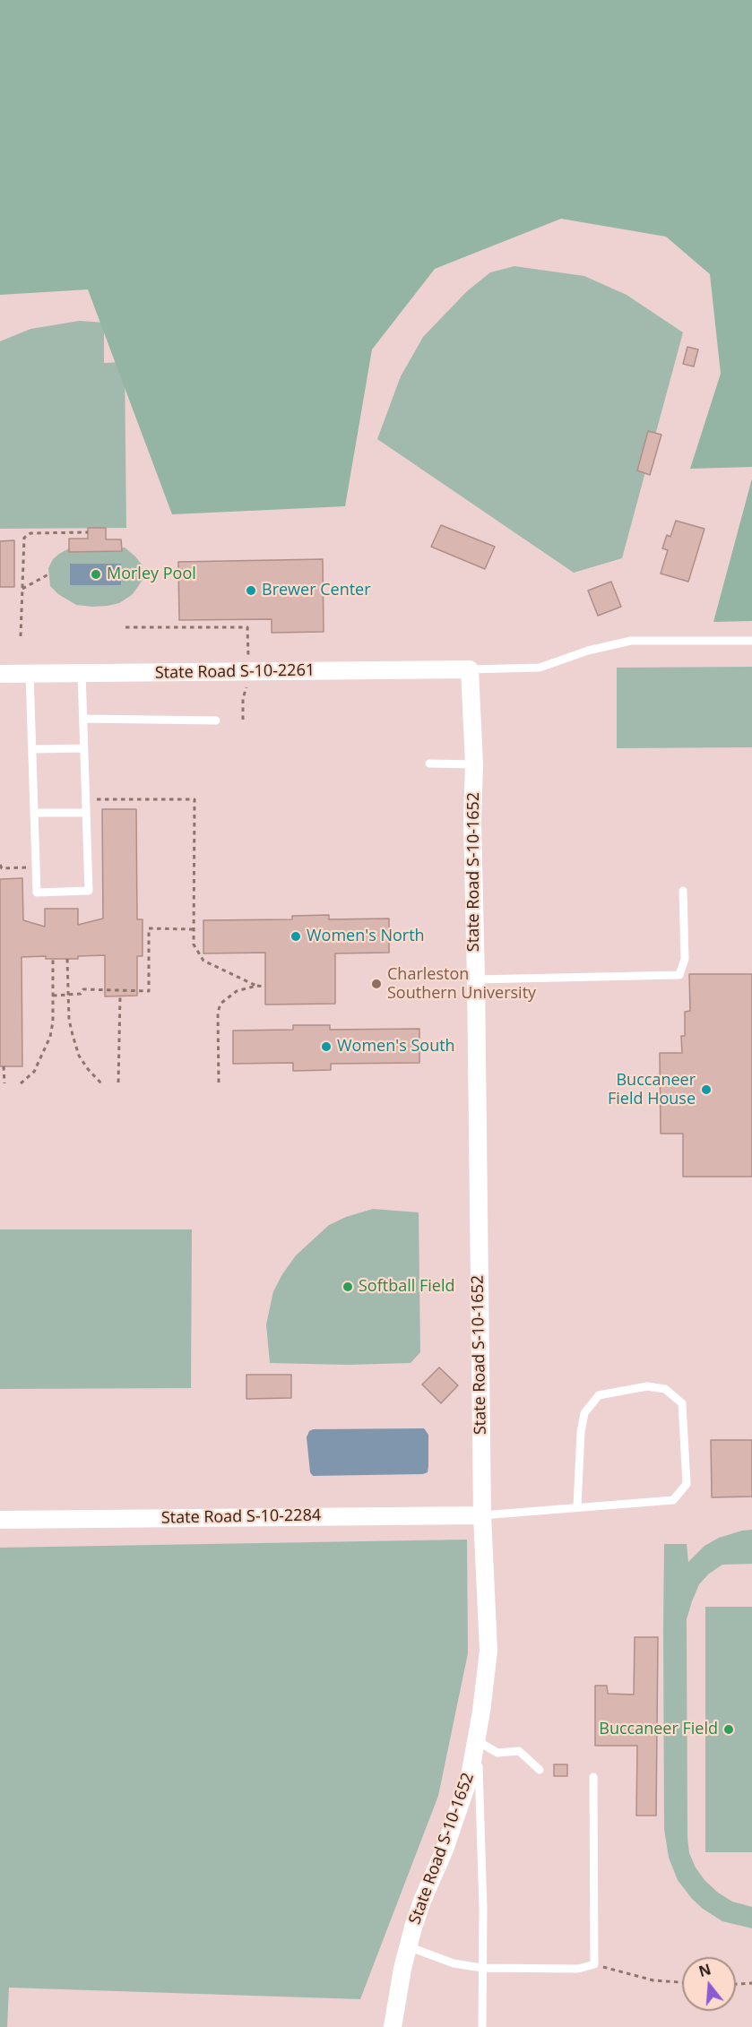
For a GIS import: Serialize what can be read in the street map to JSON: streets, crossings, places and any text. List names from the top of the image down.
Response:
{
  "streets": {
    "street": ["State Road S-10-2261", "State Road S-10-1652", "State Road S-10-2284"]
  },
  "crossings": [
    ["State Road S-10-2261", "State Road S-10-1652"],
    ["State Road S-10-1652", "State Road S-10-2284"]
  ],
  "places": [
    "Morley Pool",
    "Brewer Center",
    "Women's North",
    "Charleston Southern University",
    "Women's South",
    "Buccaneer Field House",
    "Softball Field",
    "Buccaneer Field"
  ],
  "north": "top"
}
